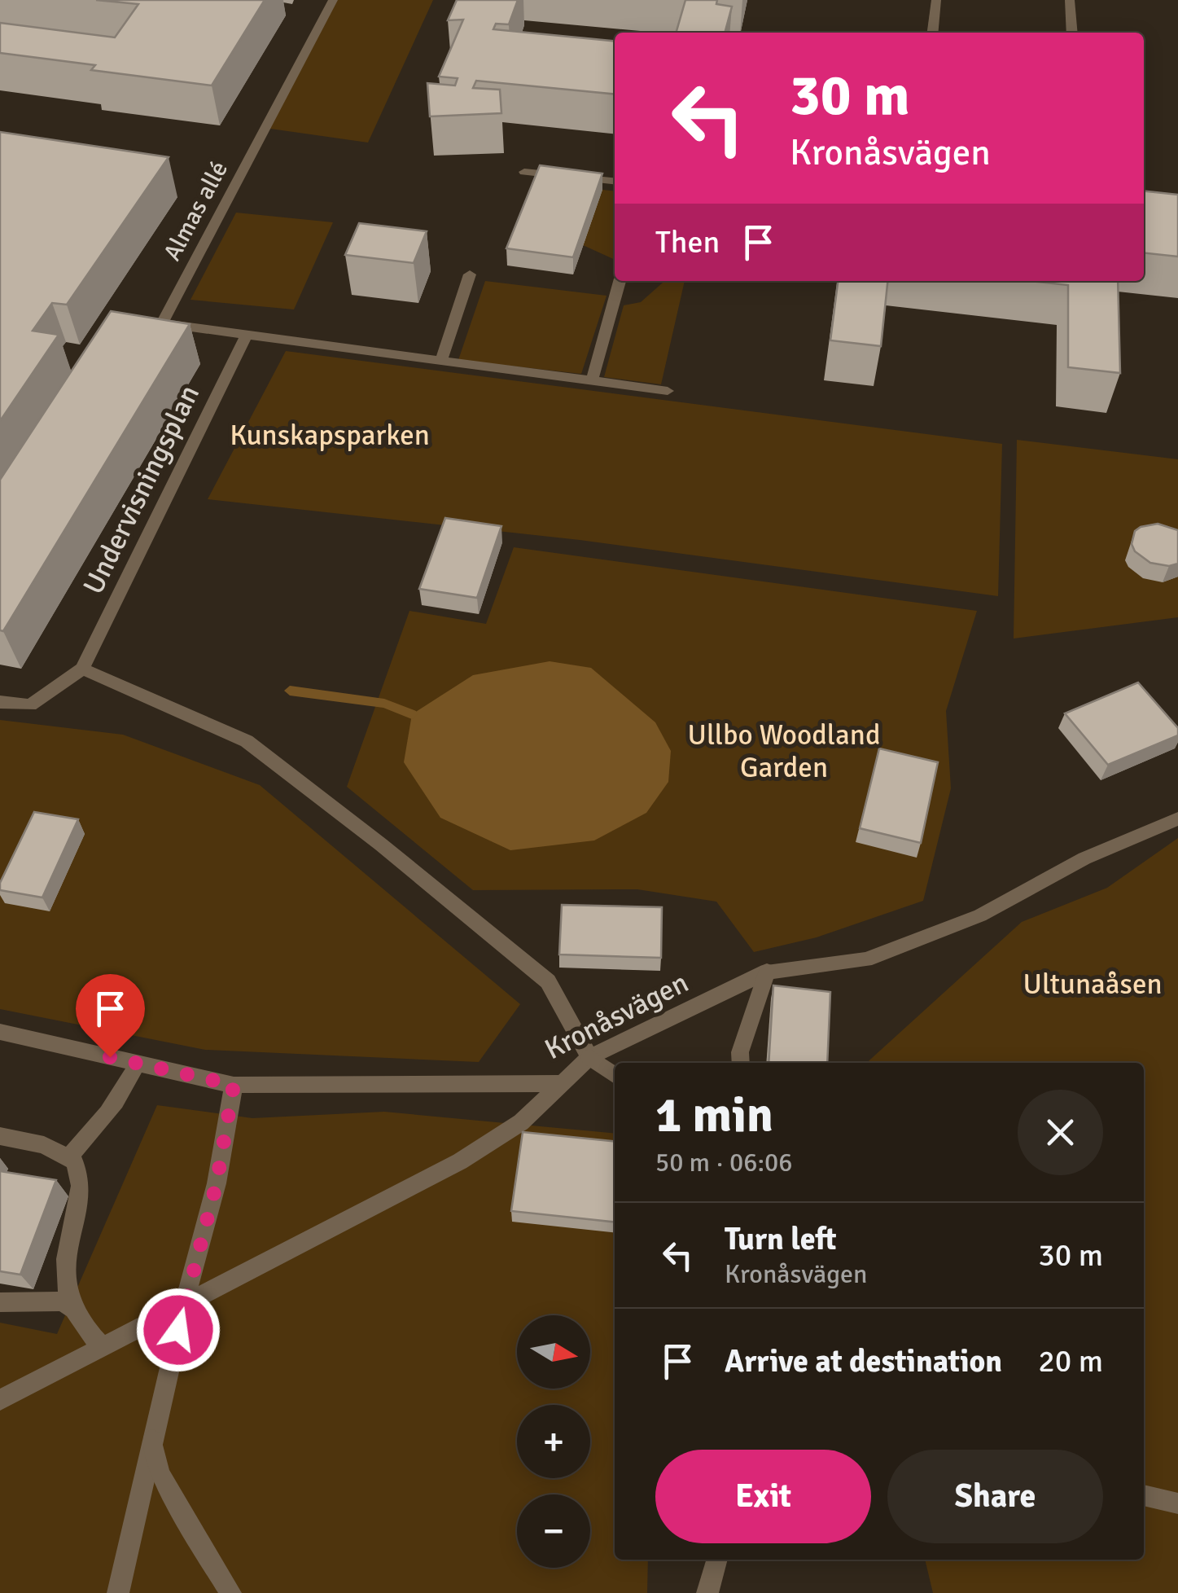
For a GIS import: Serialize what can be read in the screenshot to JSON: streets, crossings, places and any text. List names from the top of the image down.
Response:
{
  "streets": {
    "street": ["Almas allé", "Undervisningsplan", "Kronåsvägen"]
  },
  "crossings": [
    ["Almas allé", "Undervisningsplan"]
  ],
  "parks": ["Kunskapsparken", "Ullbo Woodland Garden", "Ultunaåsen"],
  "north": "right",
  "page": {
    "turn": ["30 m", "Kronåsvägen"],
    "then": "Then",
    "heading": ["1 min", "50 m · 06:06"],
    "list": [
      {
        "name": "Turn left",
        "note": "Kronåsvägen",
        "value": "30 m"
      },
      {
        "name": "Arrive at destination",
        "value": "20 m"
      }
    ],
    "map_buttons": ["+", "−"],
    "buttons": ["Exit", "Share"]
  }
}
